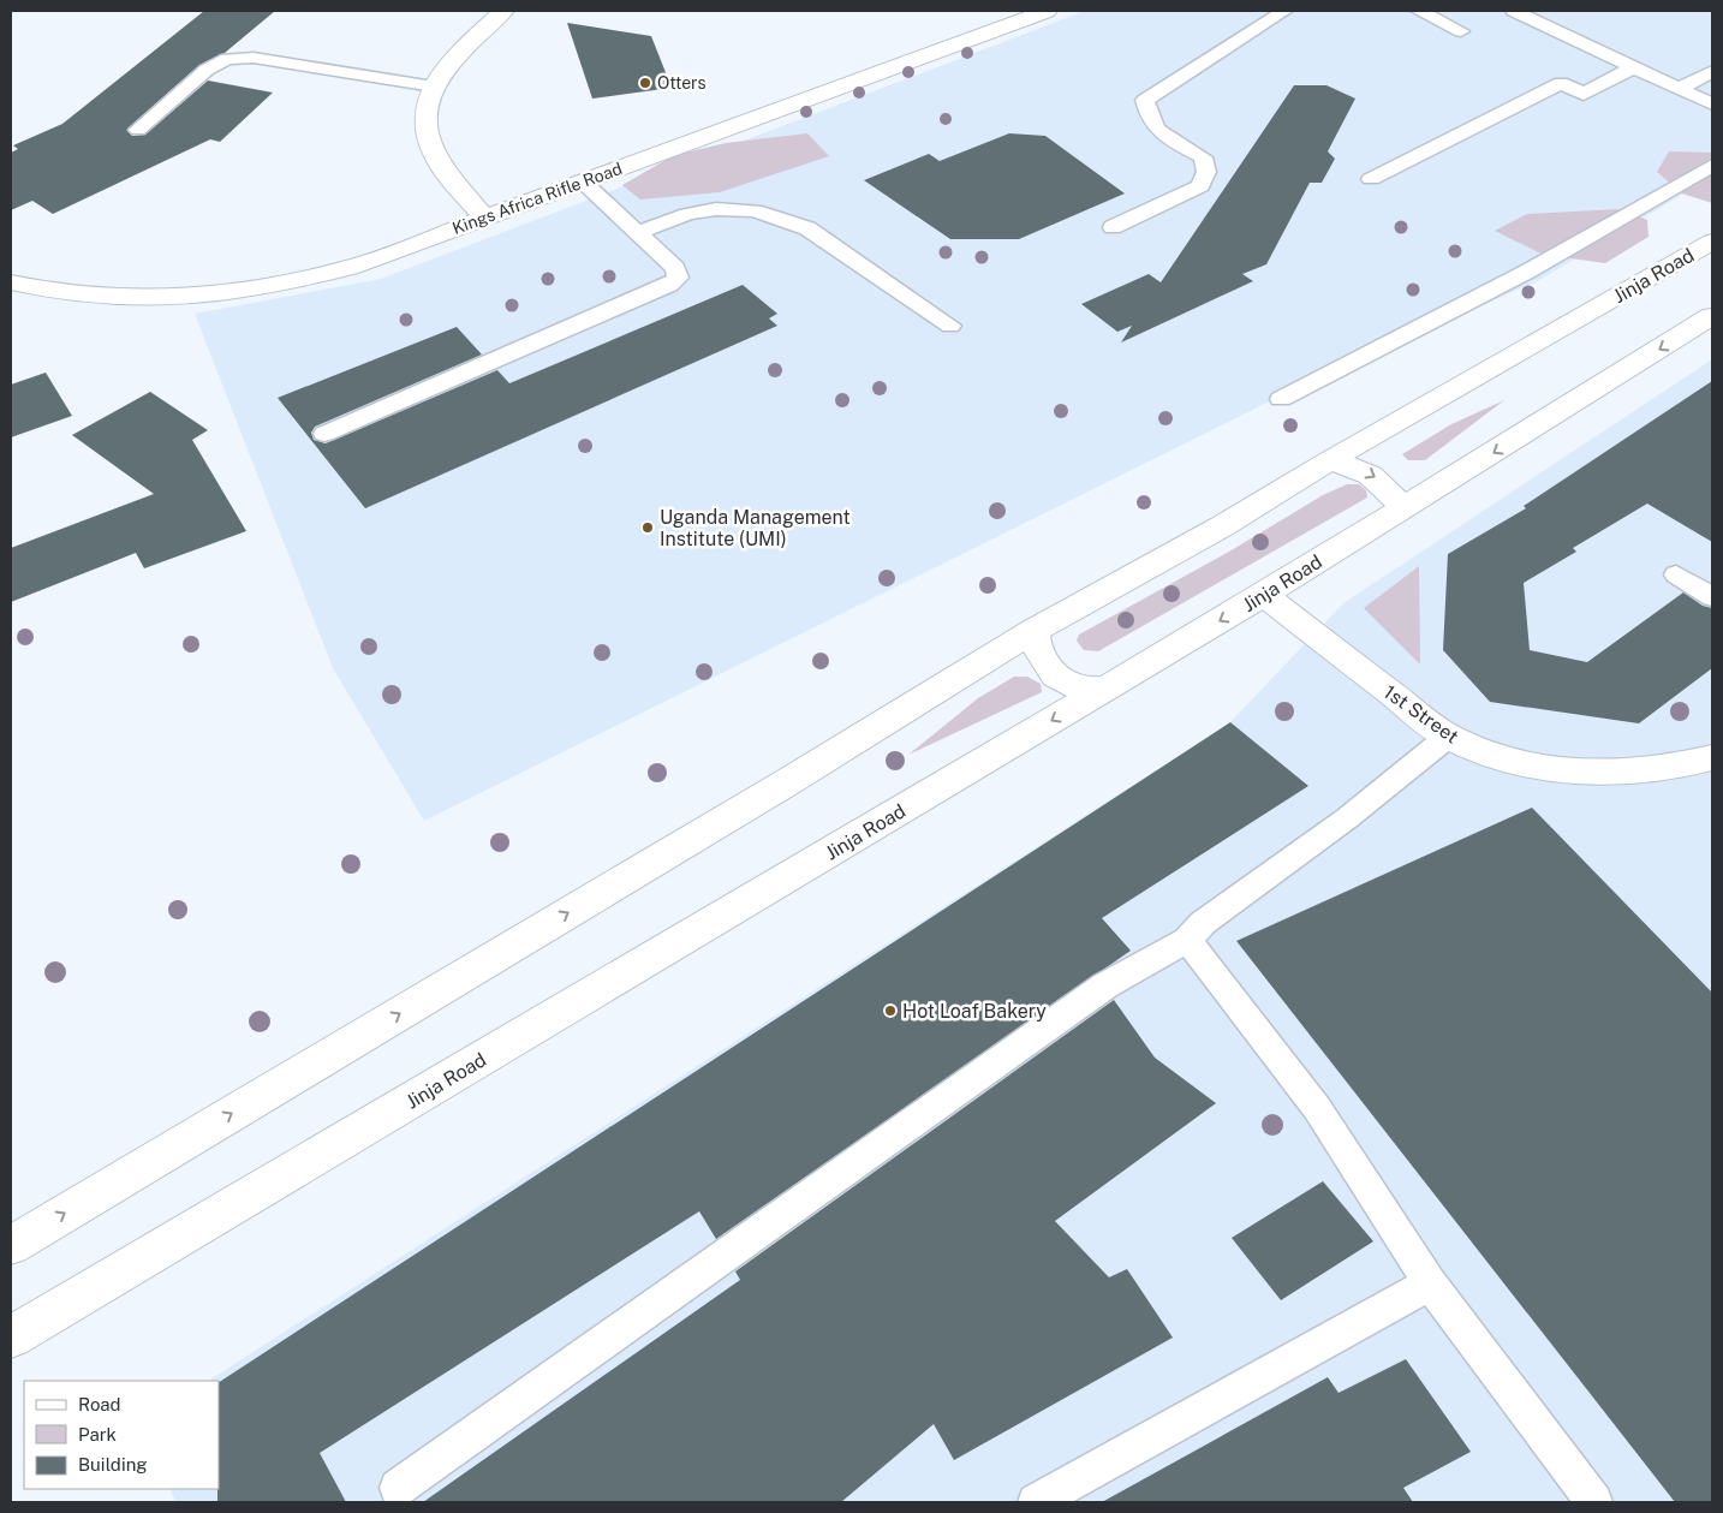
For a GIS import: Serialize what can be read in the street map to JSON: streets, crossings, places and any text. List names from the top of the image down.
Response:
{
  "streets": {
    "main road": ["Kings Africa Rifle Road", "Jinja Road", "1st Street"]
  },
  "crossings": [
    ["Jinja Road", "1st Street"]
  ],
  "places": ["Otters", "Uganda Management Institute (UMI)", "Hot Loaf Bakery"],
  "legend": ["Road", "Park", "Building"]
}
